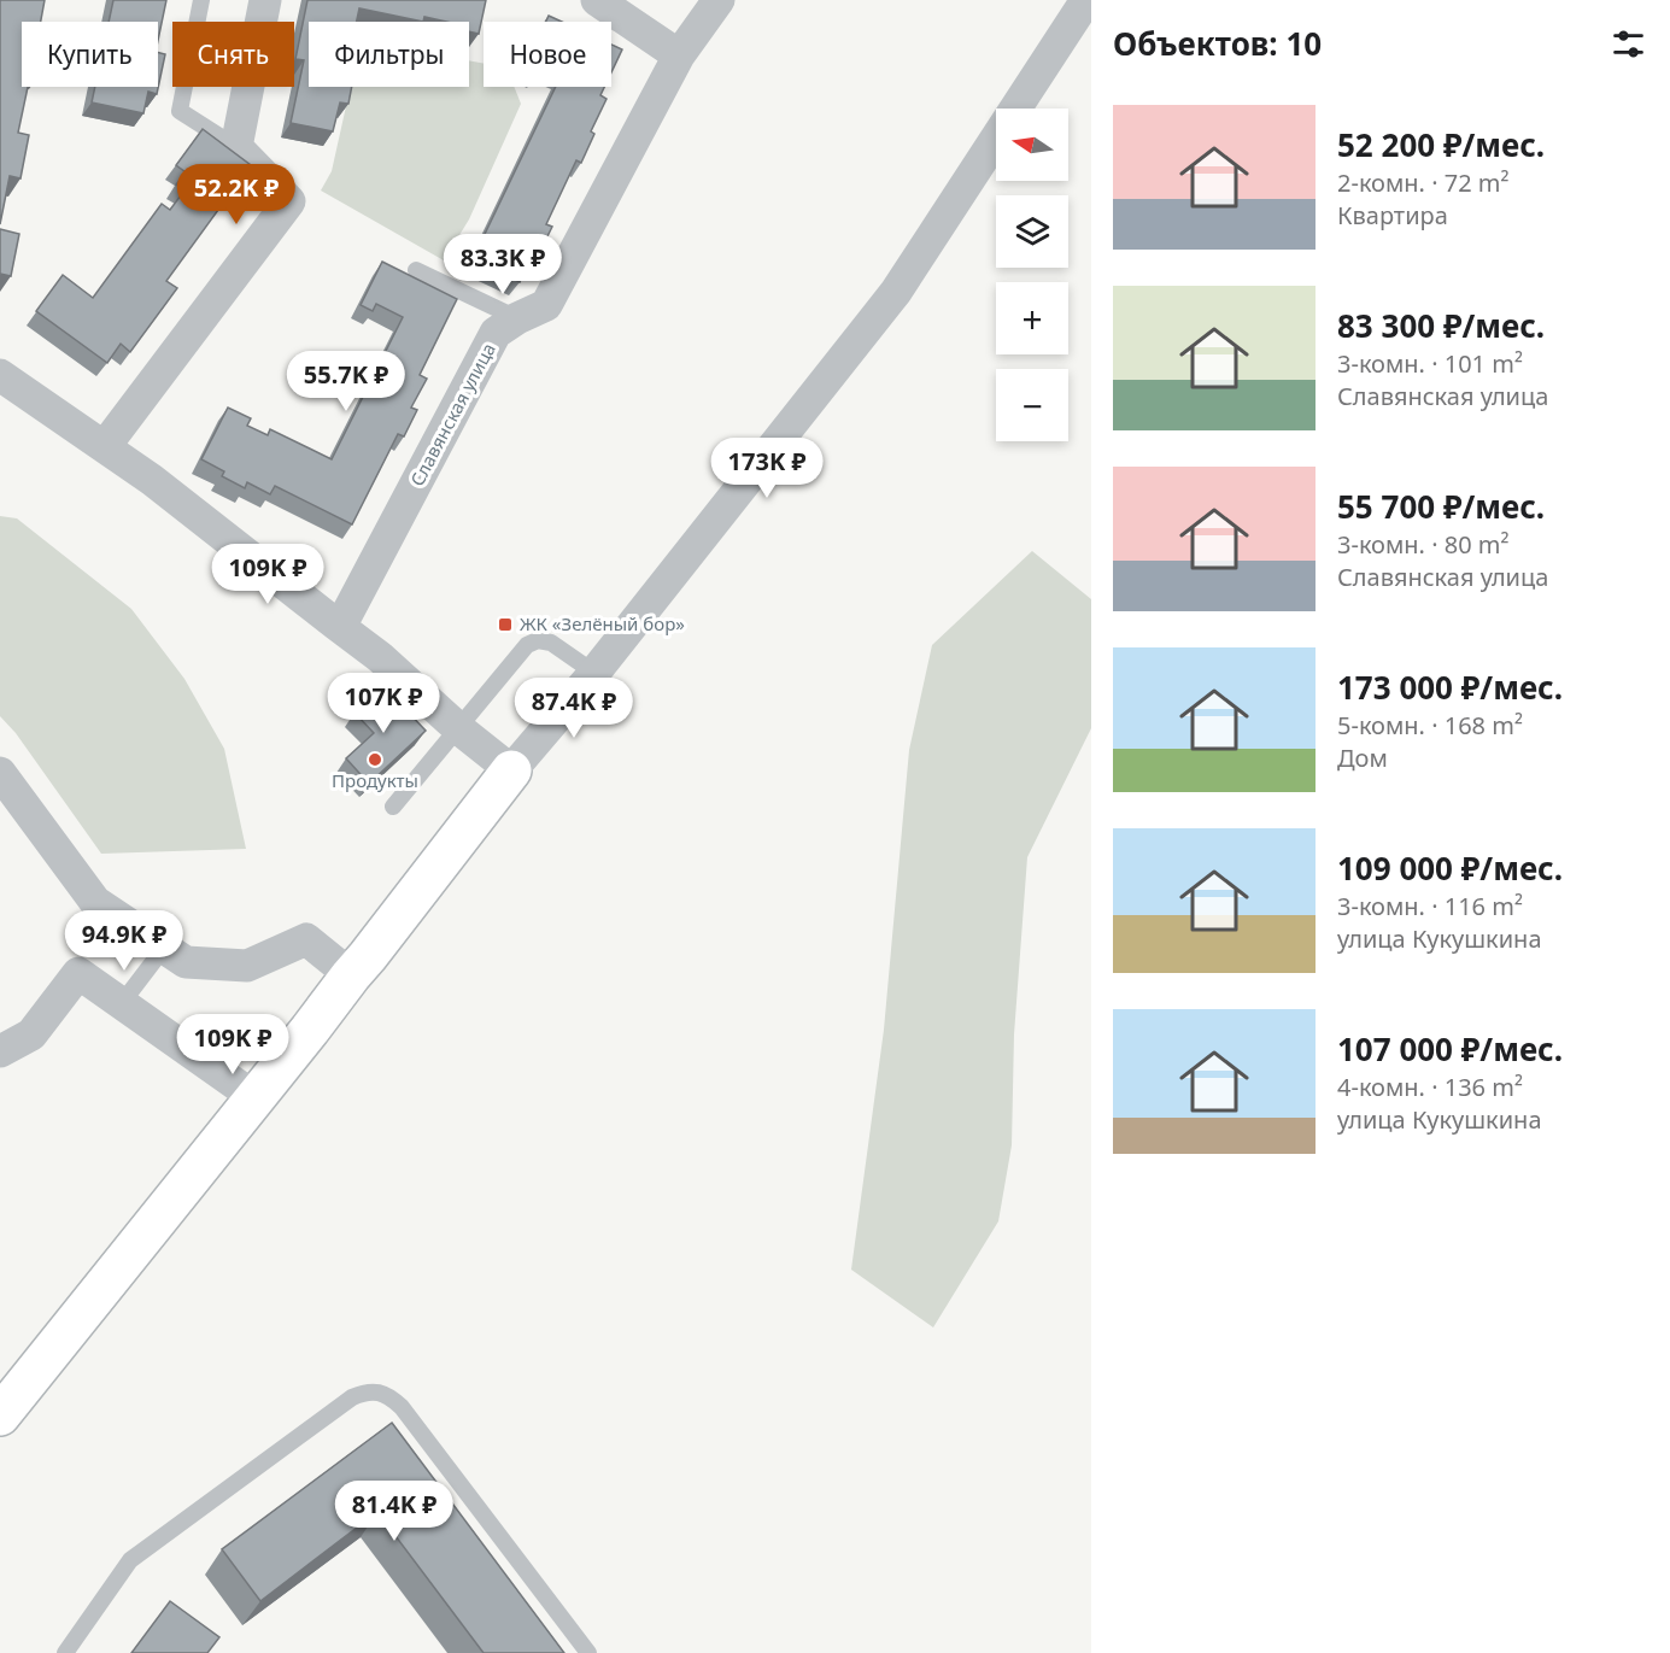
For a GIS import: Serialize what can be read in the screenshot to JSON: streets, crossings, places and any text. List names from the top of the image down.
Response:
{
  "streets": {
    "street": ["Славянская улица"]
  },
  "places": {
    "transit": ["ЖК «Зелёный бор»"],
    "other": ["Продукты"]
  },
  "north": "left",
  "page": {
    "heading": "Объектов: 10",
    "chip": [
      "Купить",
      "Снять",
      "Фильтры",
      "Новое"
    ],
    "list": [
      {
        "name": "52 200 ₽/мес.",
        "note": "2-комн. · 72 m² · Квартира"
      },
      {
        "name": "83 300 ₽/мес.",
        "note": "3-комн. · 101 m² · Славянская улица"
      },
      {
        "name": "55 700 ₽/мес.",
        "note": "3-комн. · 80 m² · Славянская улица"
      },
      {
        "name": "173 000 ₽/мес.",
        "note": "5-комн. · 168 m² · Дом"
      },
      {
        "name": "109 000 ₽/мес.",
        "note": "3-комн. · 116 m² · улица Кукушкина"
      },
      {
        "name": "107 000 ₽/мес.",
        "note": "4-комн. · 136 m² · улица Кукушкина"
      }
    ],
    "map_buttons": ["+", "−"],
    "price": [
      "52.2K ₽",
      "83.3K ₽",
      "55.7K ₽",
      "173K ₽",
      "109K ₽",
      "107K ₽",
      "87.4K ₽",
      "94.9K ₽",
      "109K ₽",
      "81.4K ₽"
    ]
  }
}
